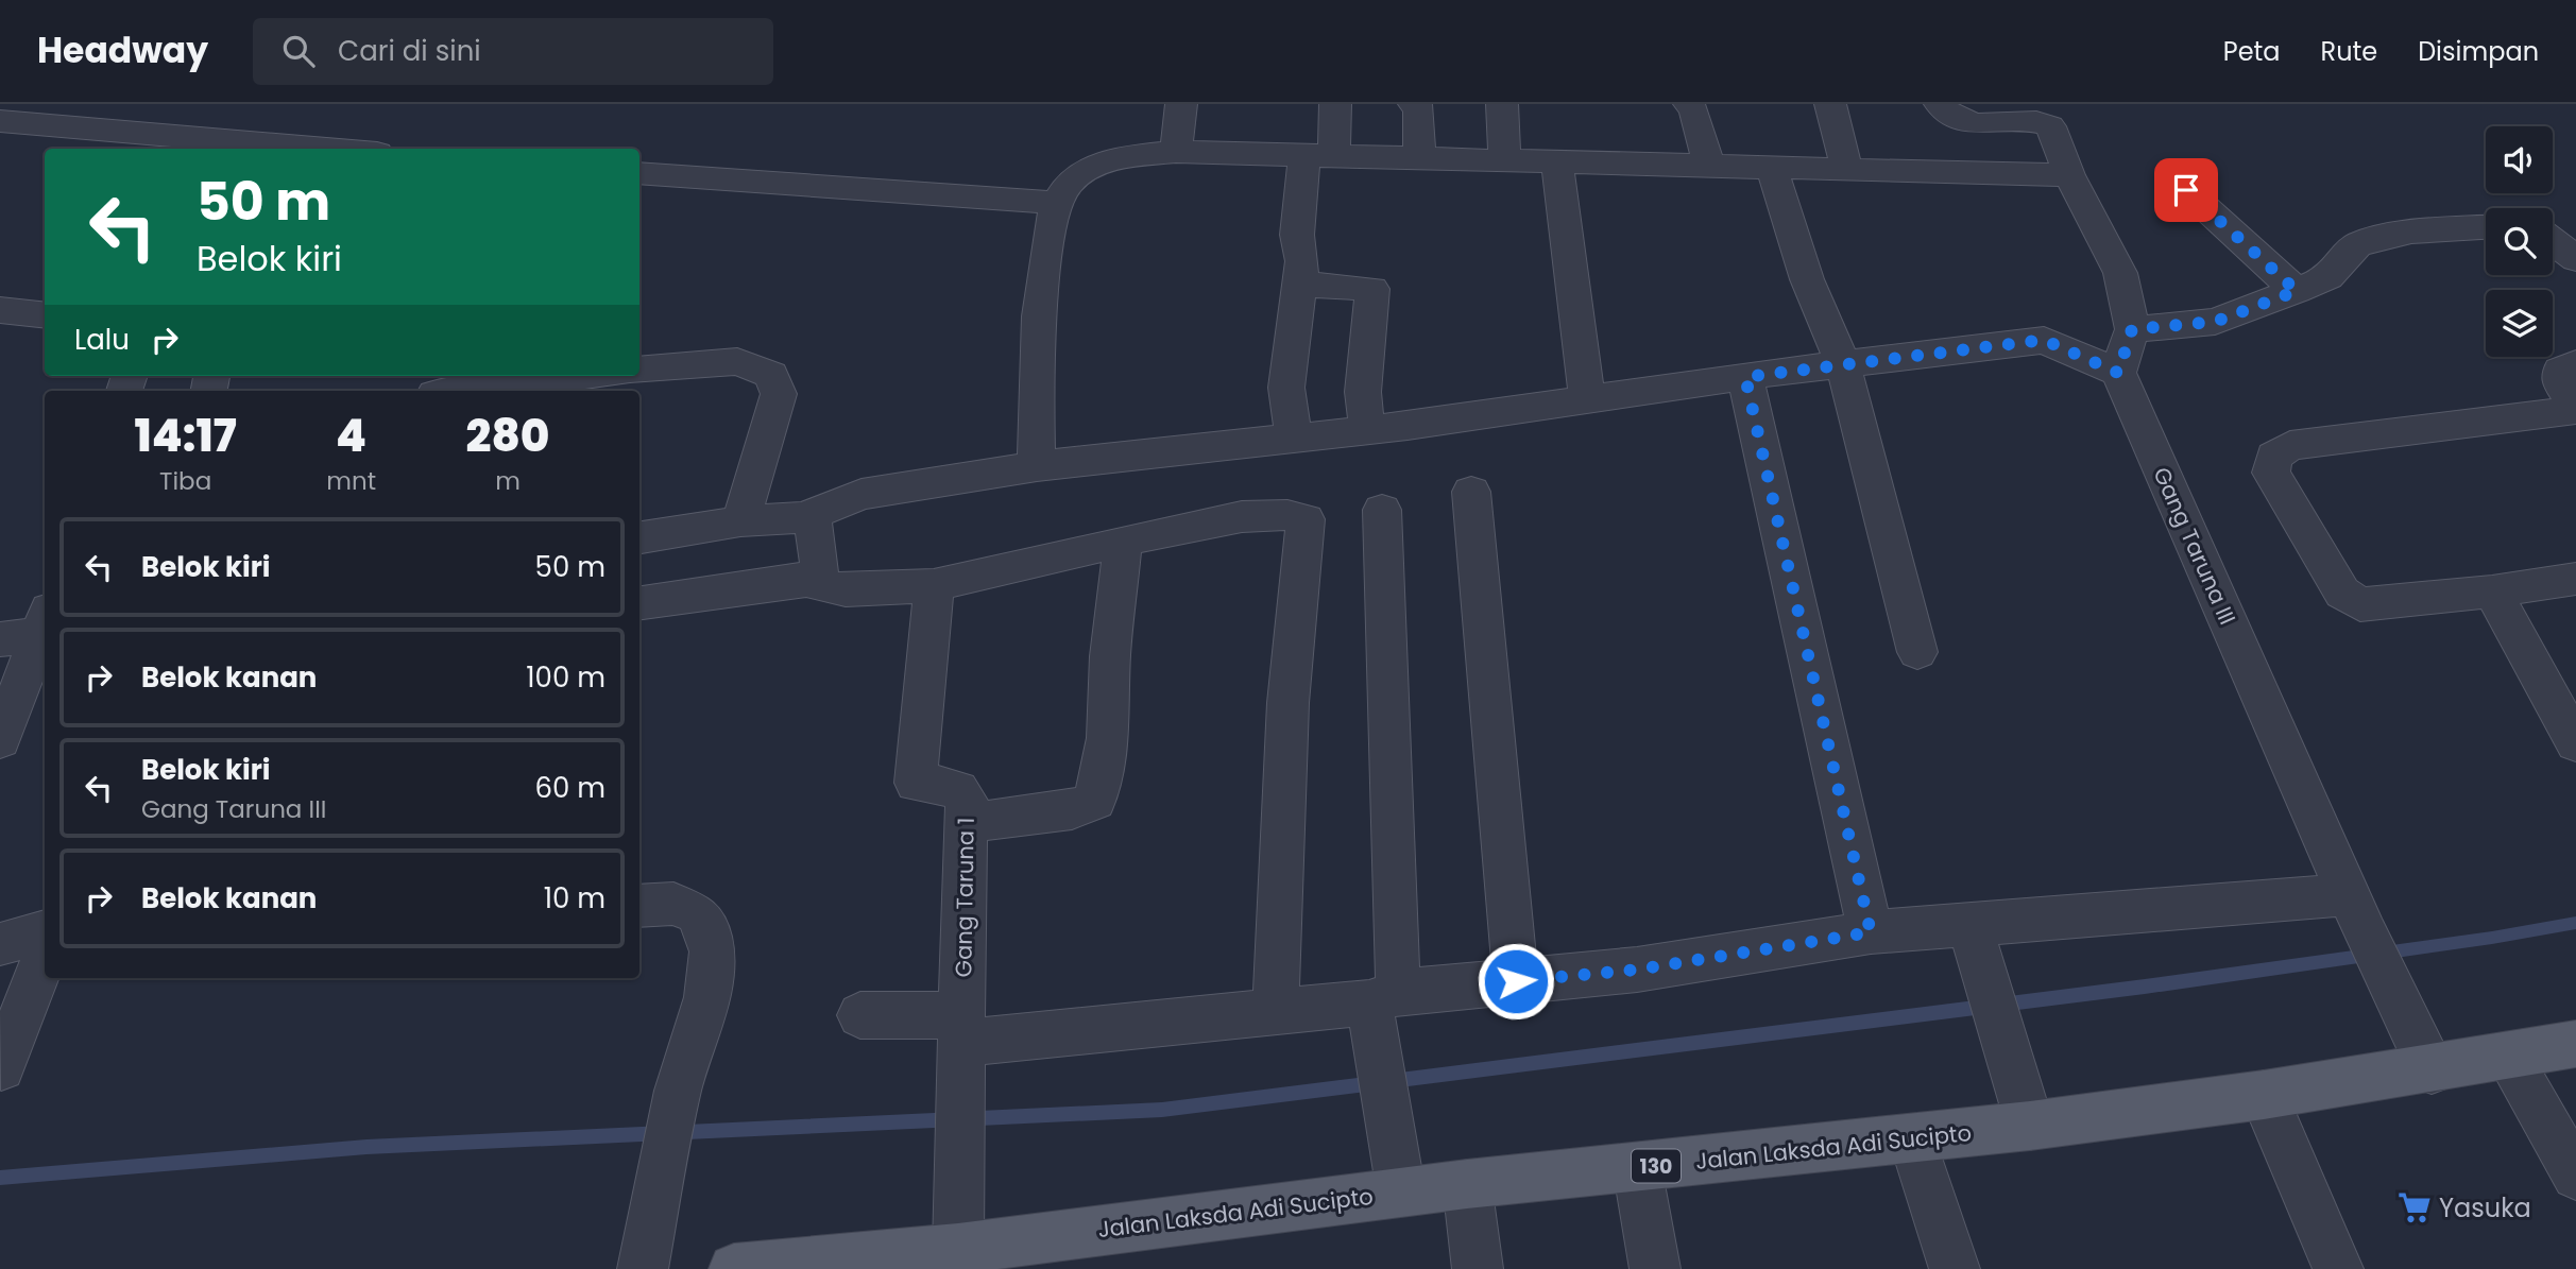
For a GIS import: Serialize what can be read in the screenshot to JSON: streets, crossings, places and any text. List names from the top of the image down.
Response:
{
  "streets": {
    "main road": ["Jalan Laksda Adi Sucipto", "130"],
    "street": ["Gang Taruna III", "Gang Taruna 1"]
  },
  "crossings": [
    ["Gang Taruna III", "Jalan Laksda Adi Sucipto"],
    ["Gang Taruna 1", "Jalan Laksda Adi Sucipto"]
  ],
  "places": {
    "supermarket": ["Yasuka"]
  },
  "page": {
    "header": "Headway",
    "search": "Cari di sini",
    "nav": ["Peta", "Rute", "Disimpan"],
    "turn": ["50 m", "Belok kiri"],
    "then": "Lalu",
    "eta": [
      "14:17",
      "Tiba",
      "4",
      "mnt",
      "280",
      "m"
    ],
    "list": [
      {
        "name": "Belok kiri",
        "value": "50 m"
      },
      {
        "name": "Belok kanan",
        "value": "100 m"
      },
      {
        "name": "Belok kiri",
        "note": "Gang Taruna III",
        "value": "60 m"
      },
      {
        "name": "Belok kanan",
        "value": "10 m"
      }
    ]
  }
}
